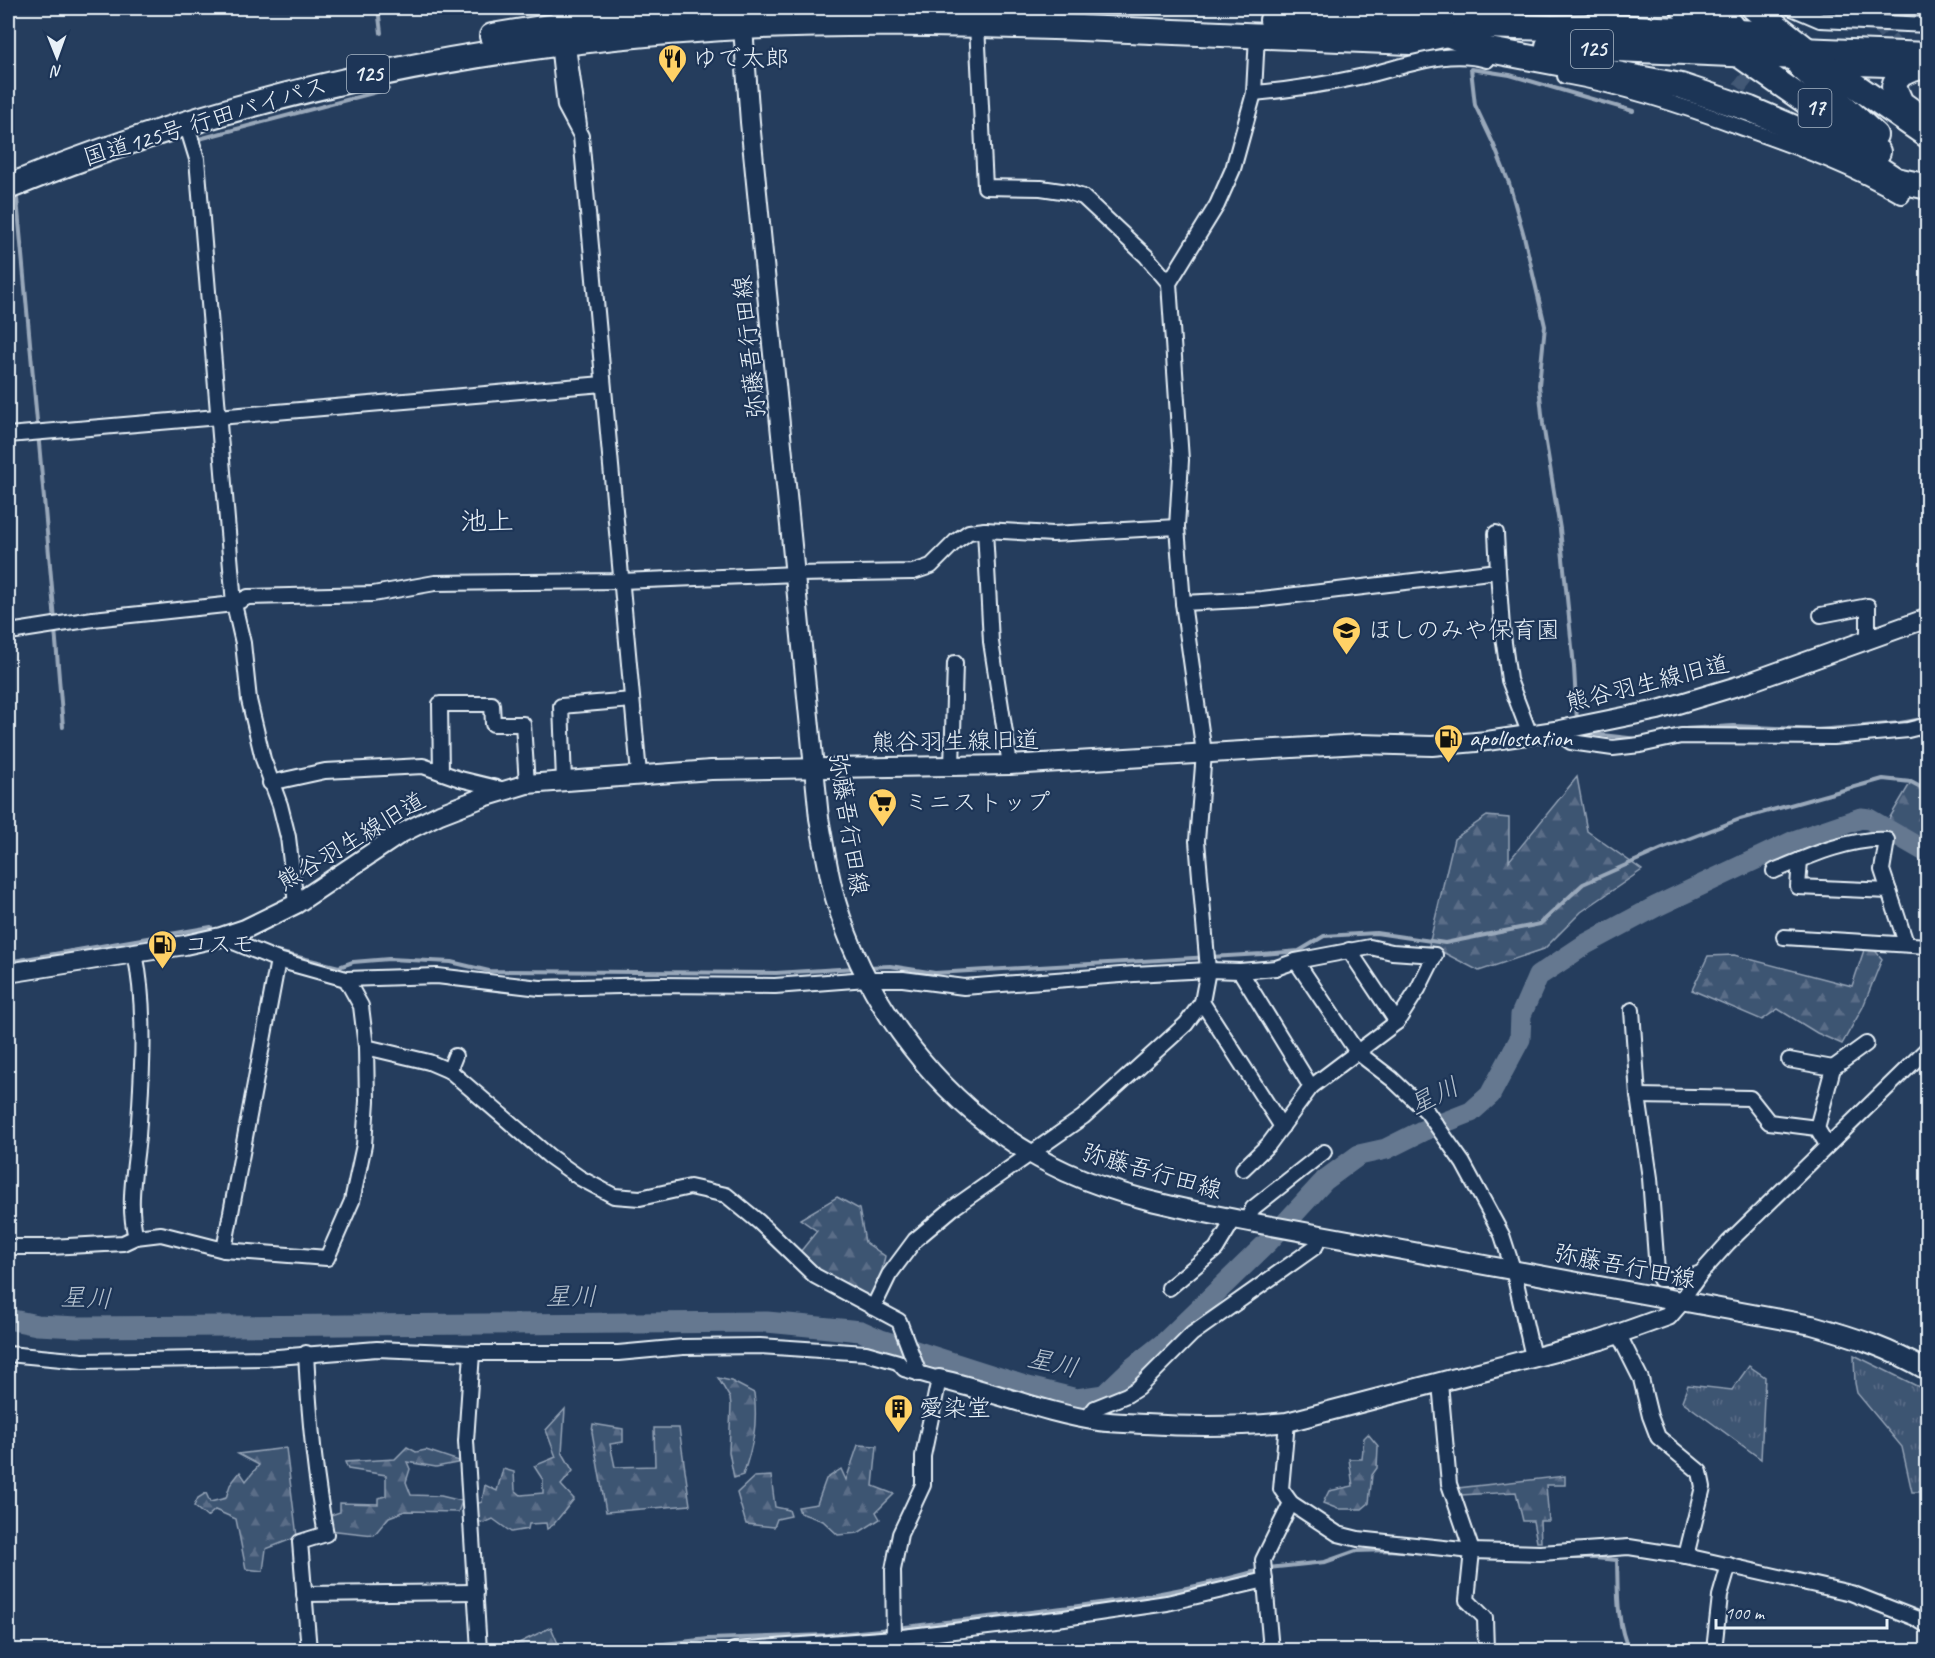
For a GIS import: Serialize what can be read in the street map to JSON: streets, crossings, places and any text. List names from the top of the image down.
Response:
{
  "streets": {
    "highway": ["125", "17", "国道125号 行田バイパス"],
    "street": ["弥藤吾行田線", "熊谷羽生線旧道"]
  },
  "crossings": [
    ["17", "国道125号 行田バイパス"],
    ["国道125号 行田バイパス", "弥藤吾行田線"],
    ["弥藤吾行田線", "熊谷羽生線旧道"]
  ],
  "districts": ["池上"],
  "water": ["星川"],
  "places": {
    "restaurant": ["ゆで太郎"],
    "school or university": ["ほしのみや保育園"],
    "fuel station": ["apollostation", "コスモ"],
    "supermarket": ["ミニストップ"],
    "building": ["愛染堂"]
  },
  "scale_bar": "100 m",
  "north": "bottom"
}
